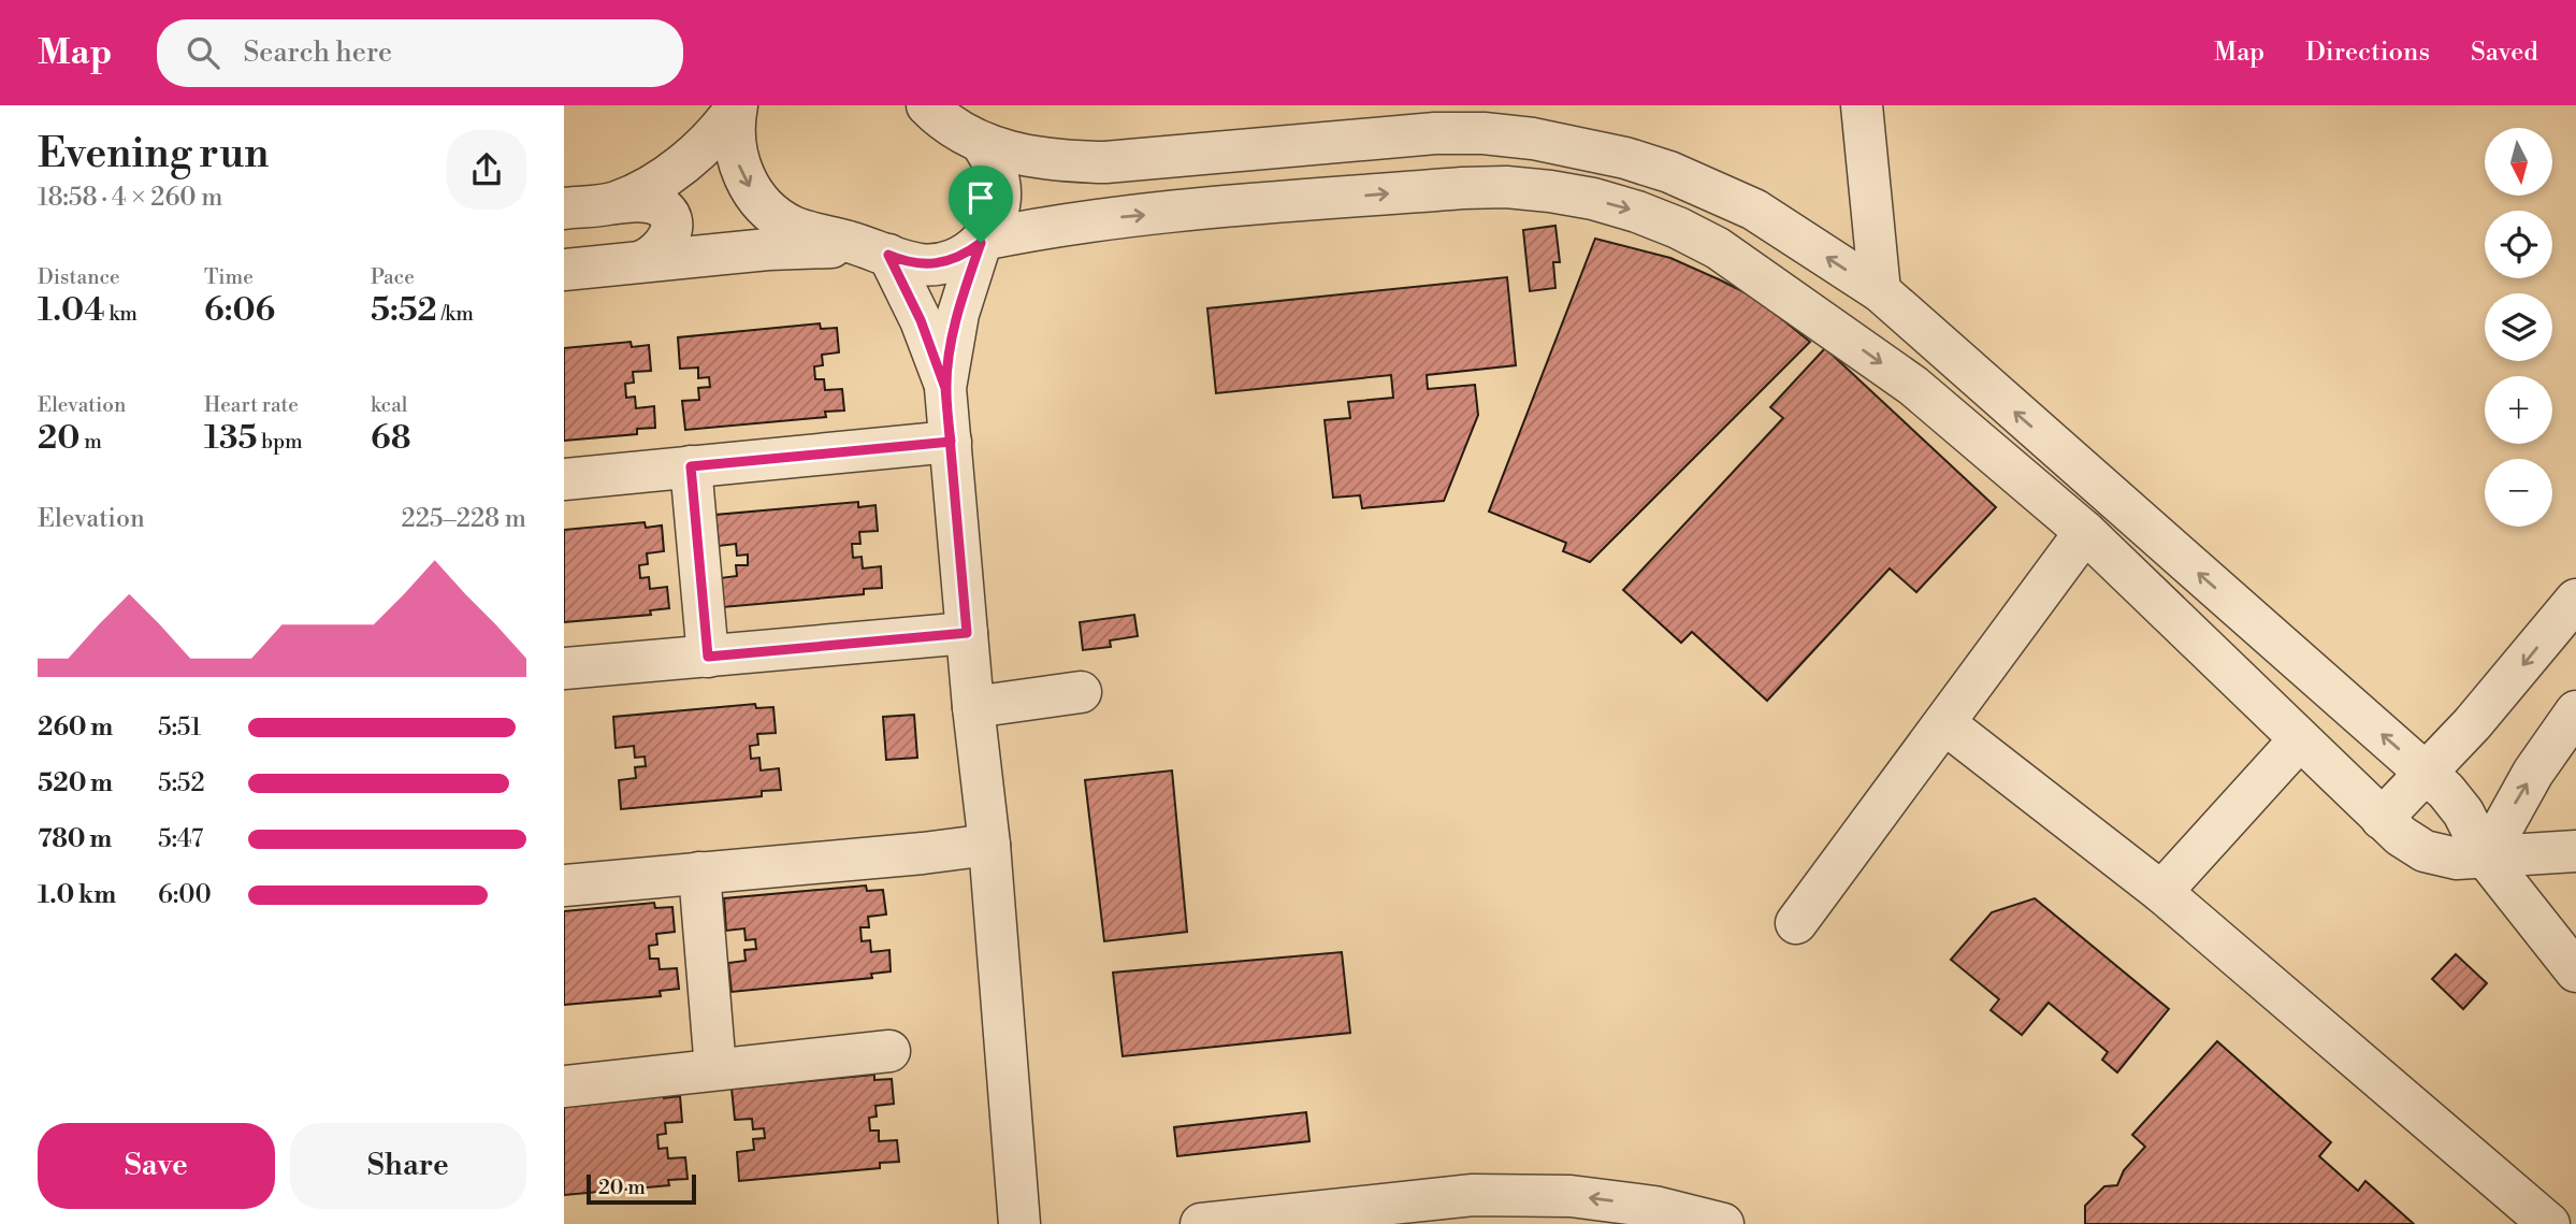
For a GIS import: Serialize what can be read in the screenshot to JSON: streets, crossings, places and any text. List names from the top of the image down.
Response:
{
  "scale_bar": "20 m",
  "north": "bottom",
  "page": {
    "header": "Map",
    "search": "Search here",
    "nav": ["Map", "Directions", "Saved"],
    "heading": ["Evening run", "18:58 · 4 × 260 m"],
    "map_buttons": ["+", "−"],
    "stats": [
      ["Distance", "1.04 km"],
      ["Time", "6:06"],
      ["Pace", "5:52 /km"],
      ["Elevation", "20 m"],
      ["Heart rate", "135 bpm"],
      ["kcal", "68"]
    ],
    "chart": ["Elevation", "225–228 m"],
    "list": [
      {
        "name": "260 m",
        "note": "5:51"
      },
      {
        "name": "520 m",
        "note": "5:52"
      },
      {
        "name": "780 m",
        "note": "5:47"
      },
      {
        "name": "1.0 km",
        "note": "6:00"
      }
    ],
    "buttons": ["Save", "Share"],
    "scale": "20 m"
  }
}
